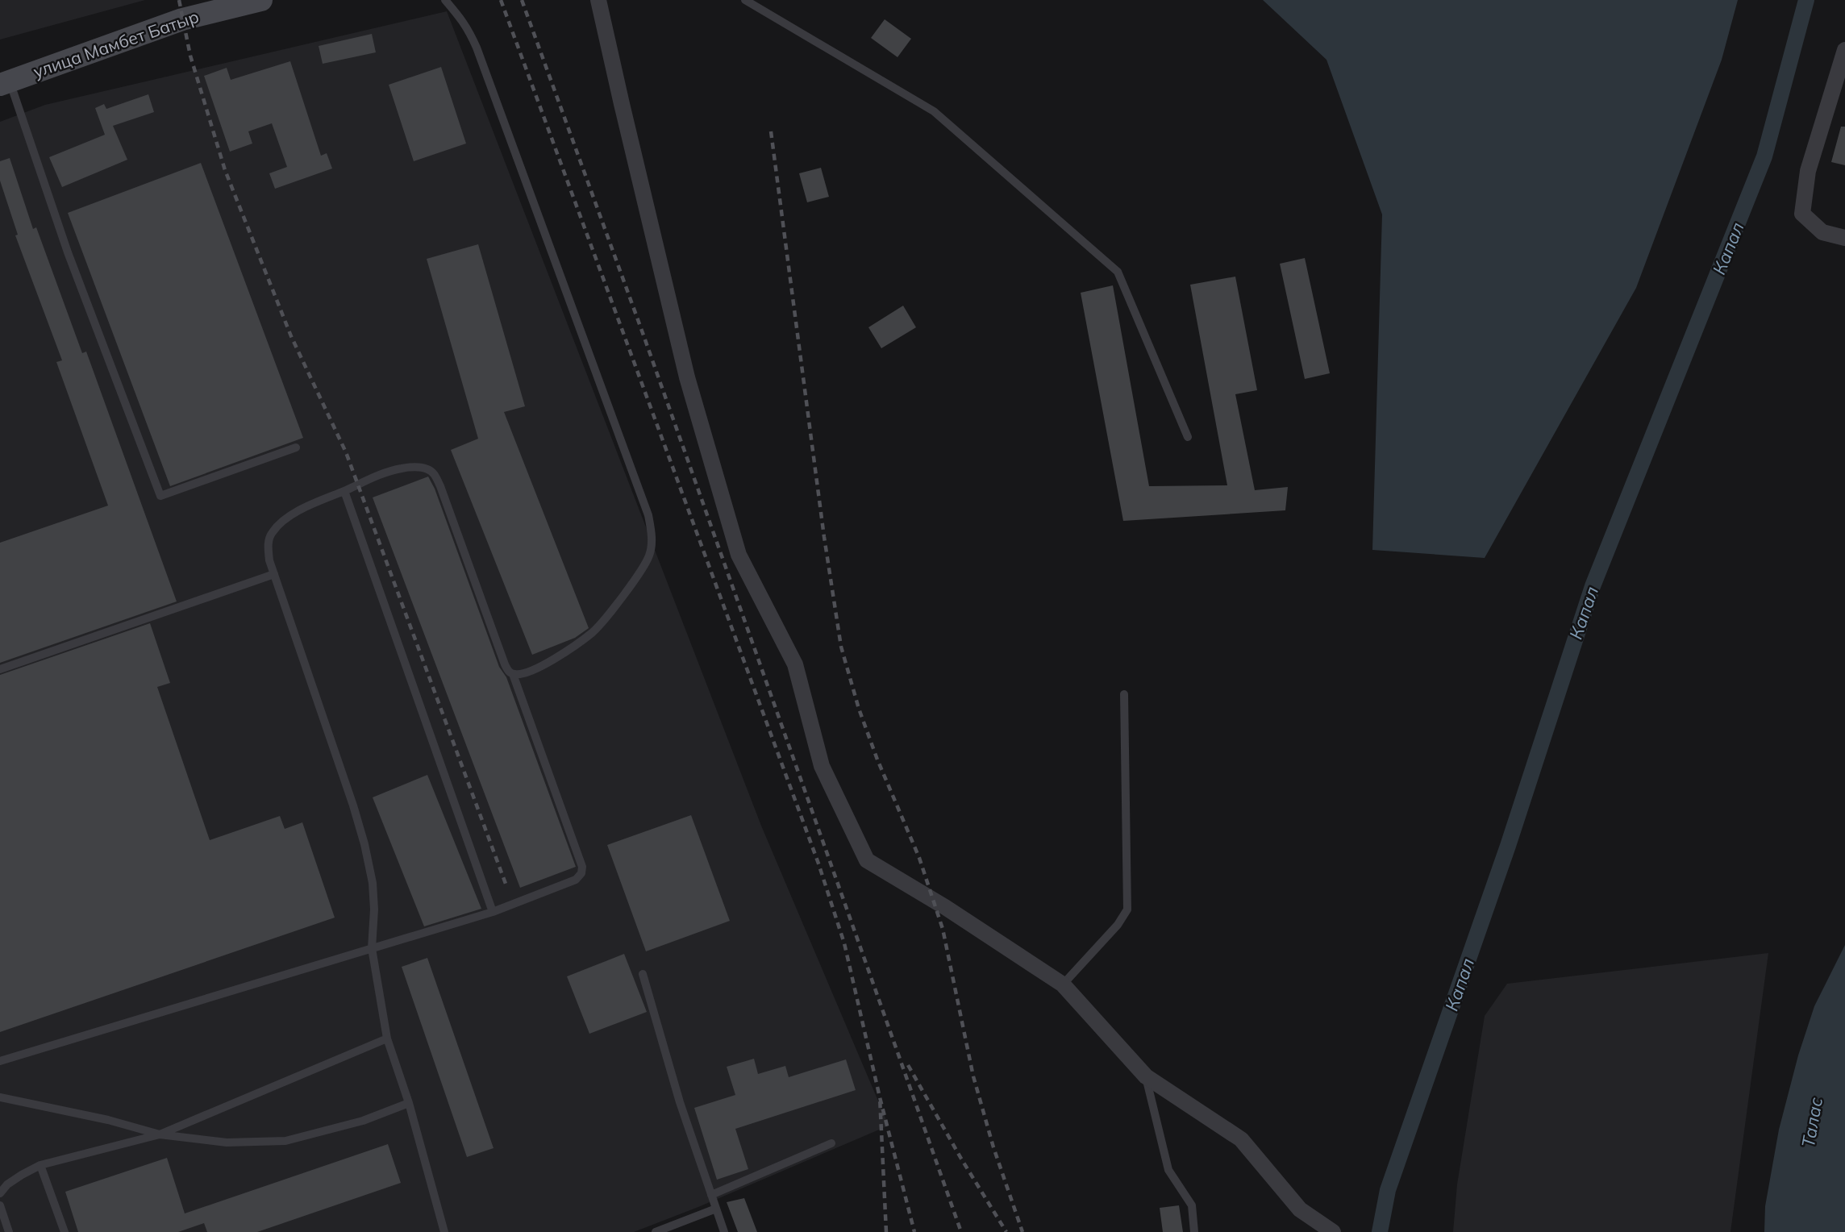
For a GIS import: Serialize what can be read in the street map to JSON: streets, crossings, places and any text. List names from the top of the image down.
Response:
{
  "streets": {
    "main road": ["улица Мамбет Батыр"]
  },
  "water": ["Капал", "Талас"]
}
